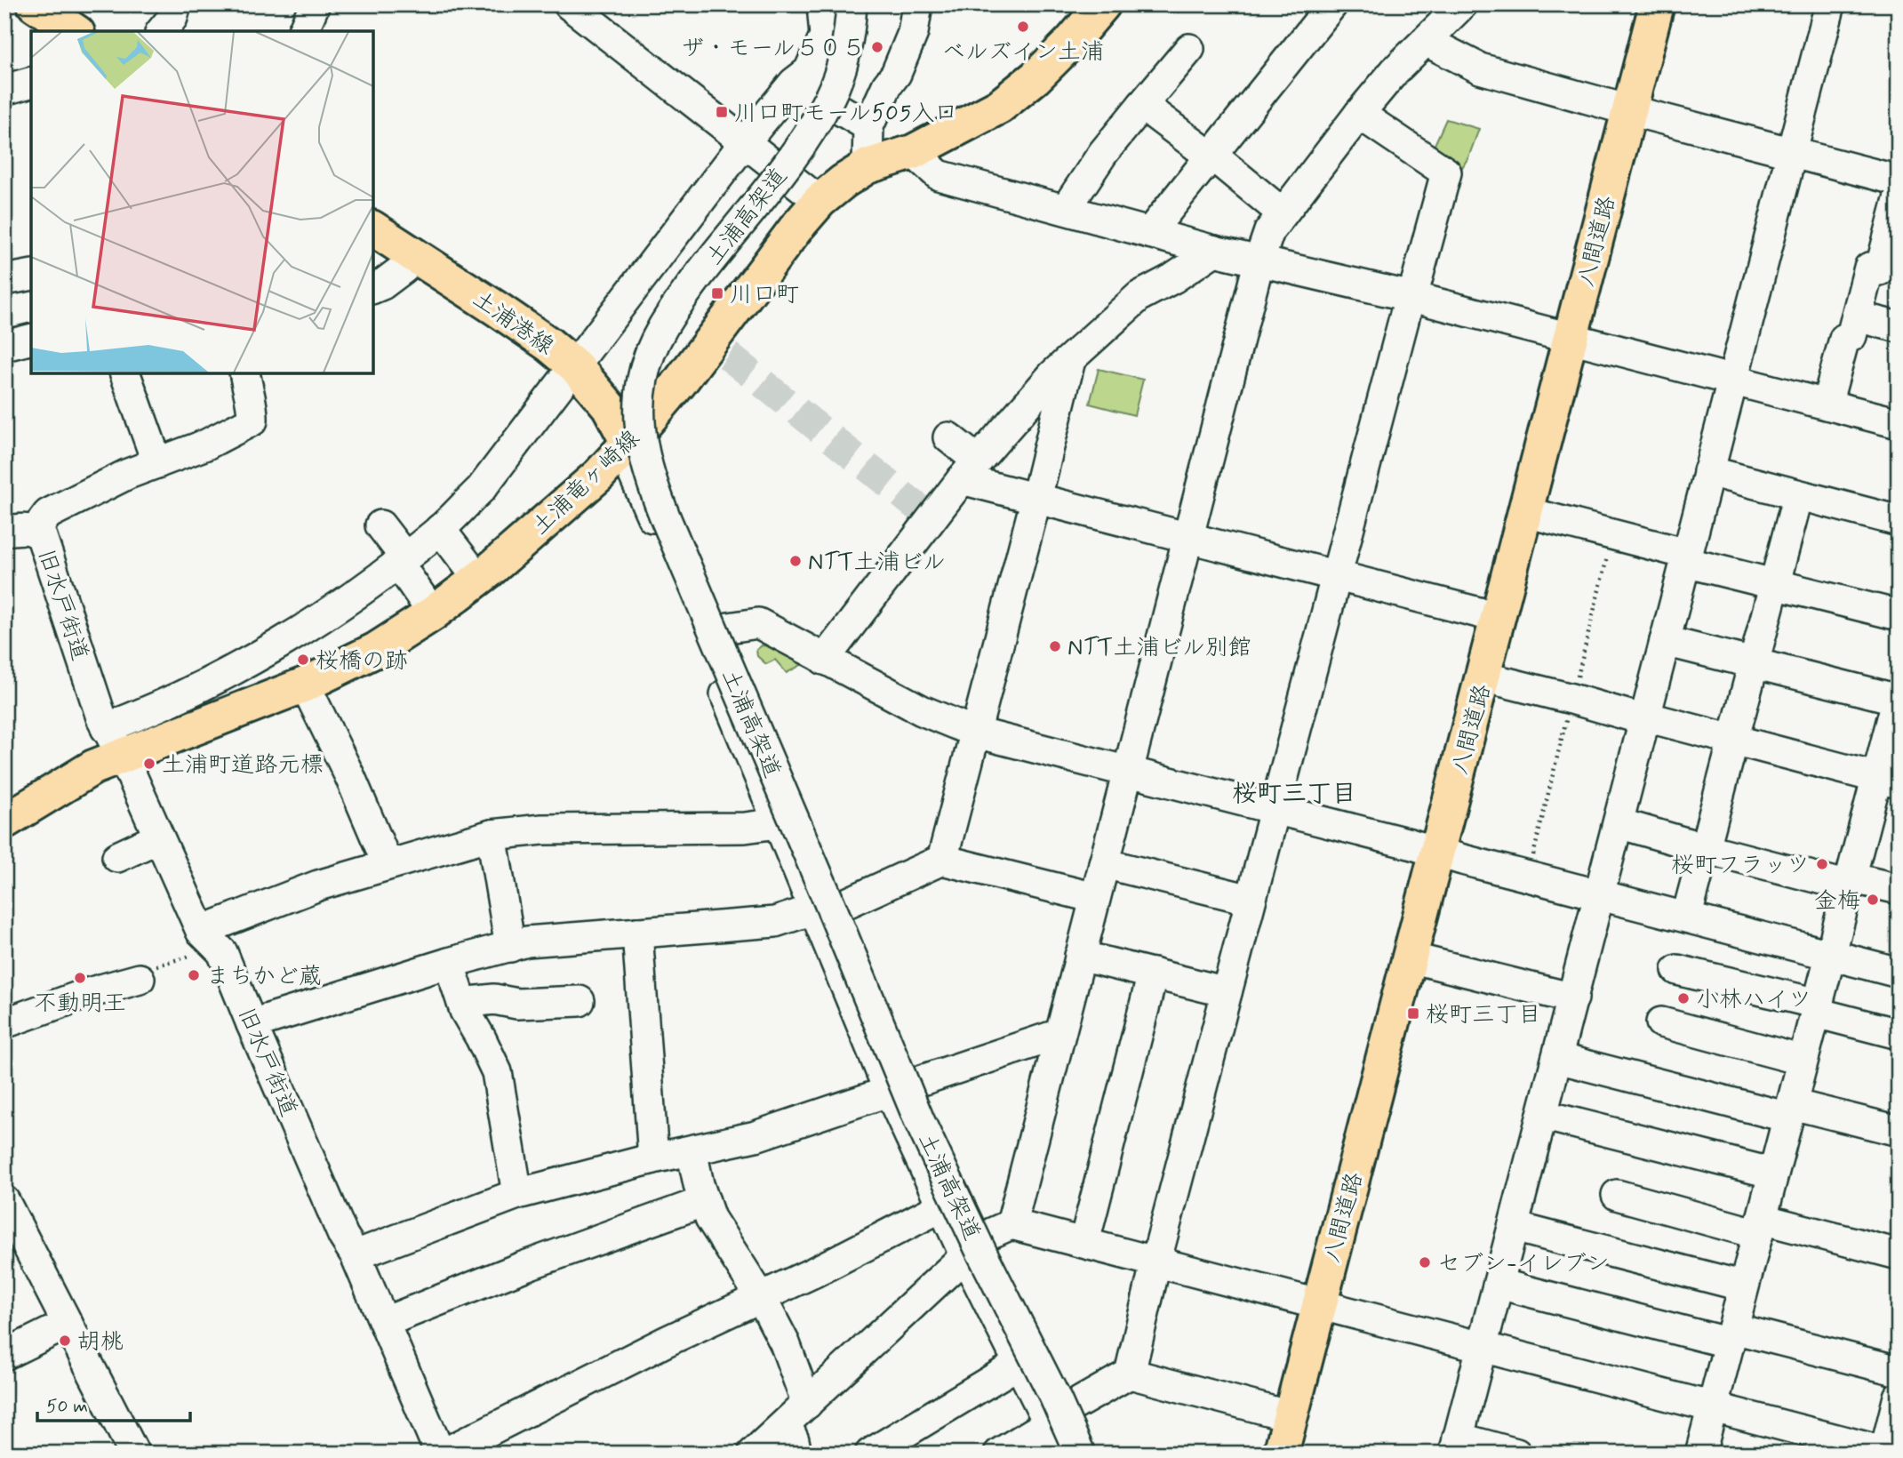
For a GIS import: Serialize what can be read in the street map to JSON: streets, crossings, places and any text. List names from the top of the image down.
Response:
{
  "streets": {
    "main road": ["八間道路", "土浦港線", "土浦竜ヶ崎線"],
    "street": ["土浦高架道", "旧水戸街道"]
  },
  "crossings": [
    ["土浦港線", "土浦竜ヶ崎線"],
    ["土浦竜ヶ崎線", "旧水戸街道"]
  ],
  "districts": ["桜町三丁目"],
  "places": {
    "other": [
      "ベルズイン土浦",
      "ザ・モール５０５",
      "NTT土浦ビル",
      "NTT土浦ビル別館",
      "桜橋の跡",
      "土浦町道路元標",
      "桜町フラッツ",
      "金梅",
      "まちかど蔵",
      "不動明王",
      "小林ハイツ",
      "セブン-イレブン",
      "胡桃"
    ],
    "transit": ["川口町モール505入口", "川口町", "桜町三丁目"]
  },
  "scale_bar": "50 m"
}
